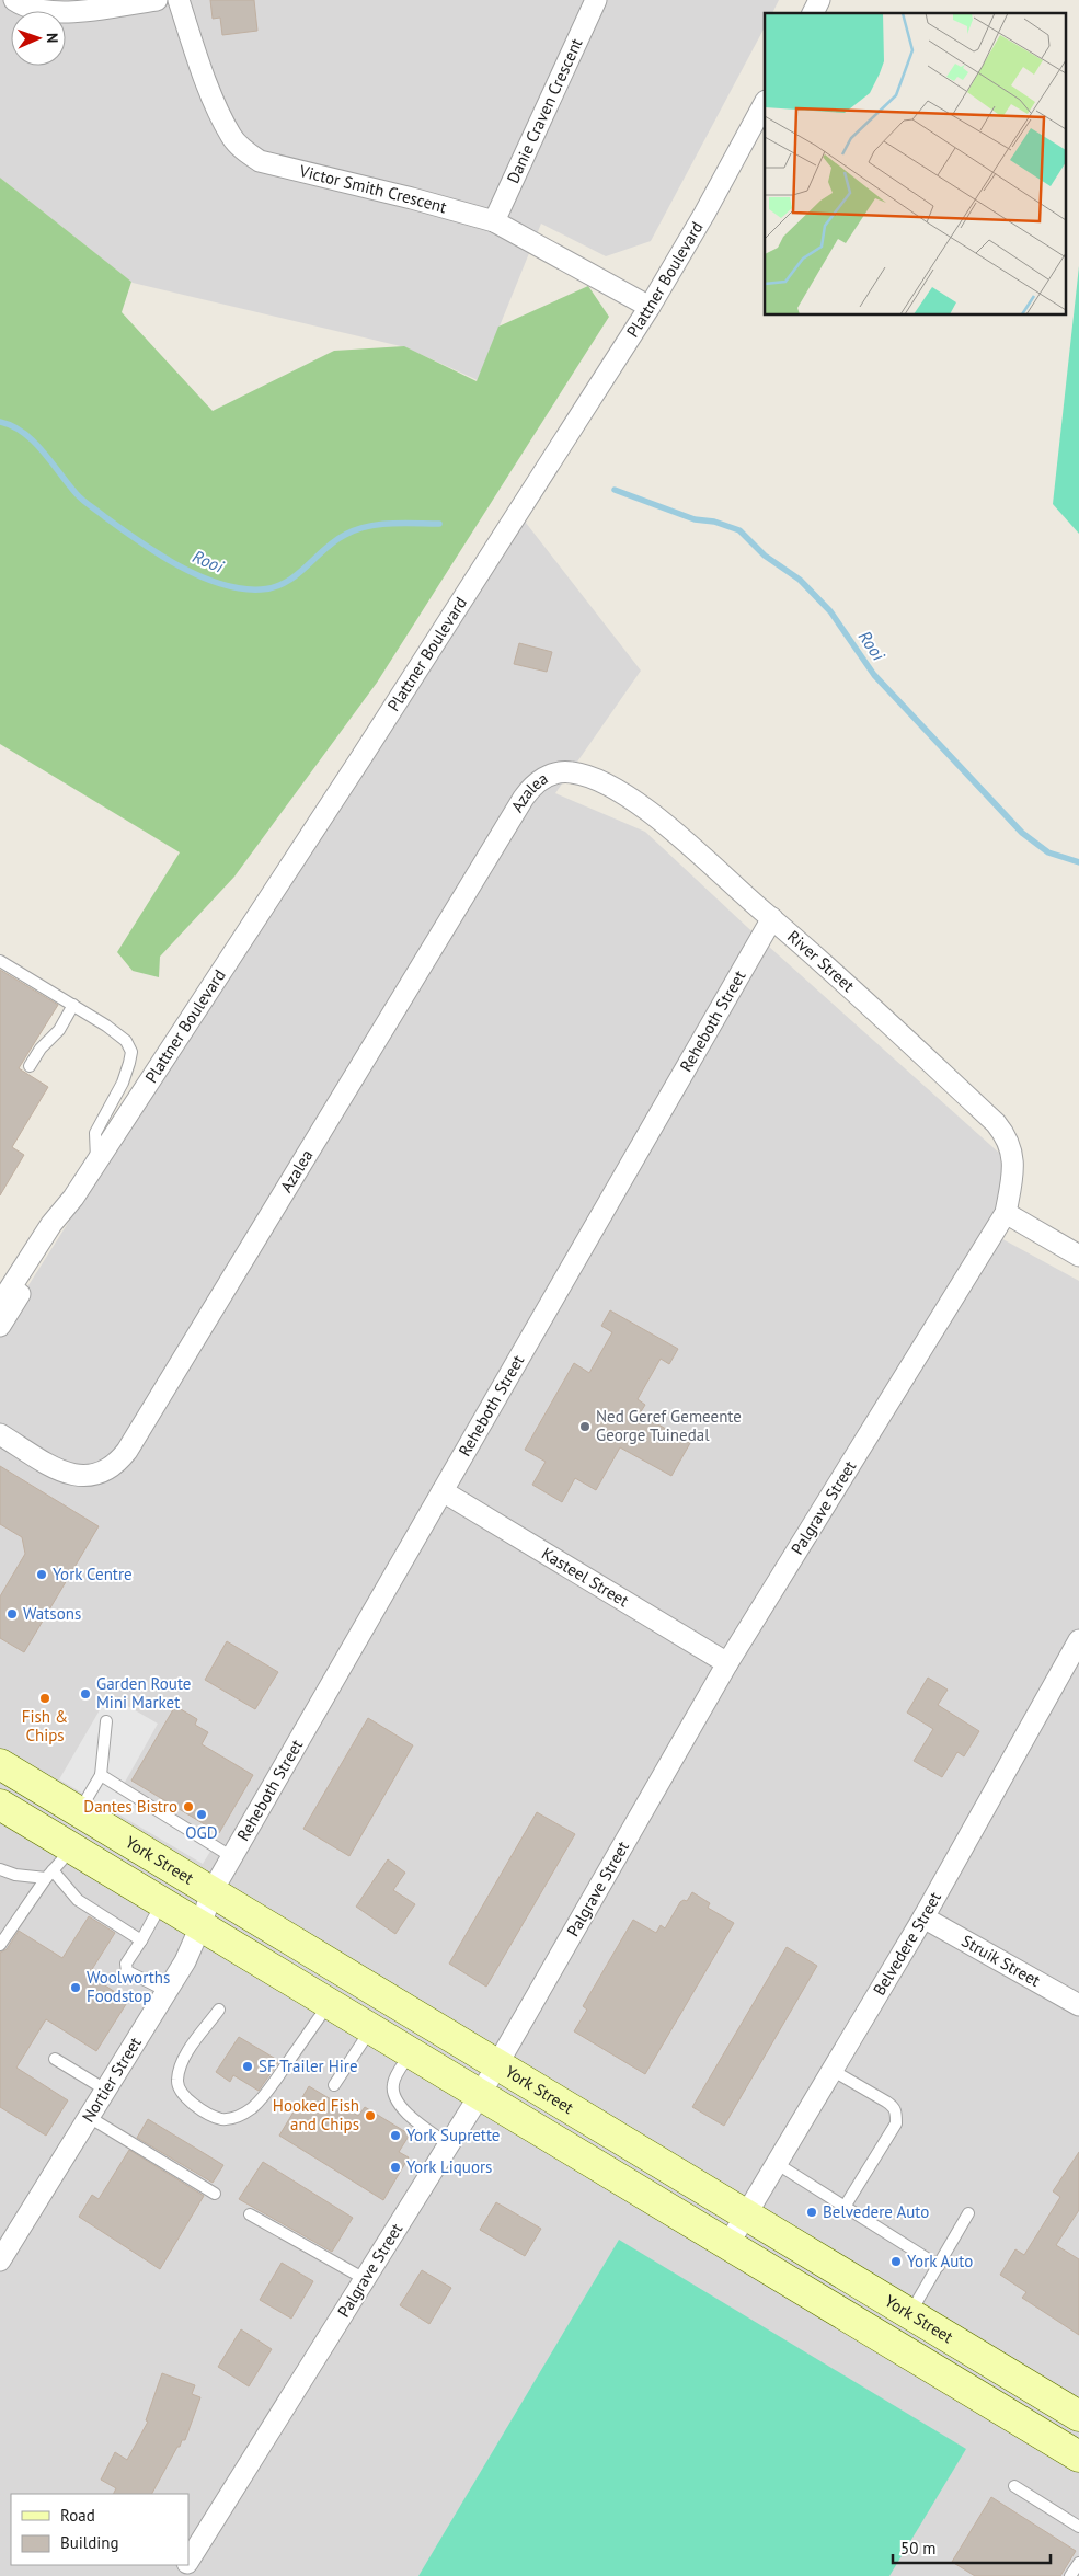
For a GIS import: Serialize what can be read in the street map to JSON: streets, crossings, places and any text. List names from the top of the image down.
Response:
{
  "streets": {
    "main road": ["York Street"],
    "street": [
      "Danie Craven Crescent",
      "Victor Smith Crescent",
      "Plattner Boulevard",
      "Azalea",
      "River Street",
      "Reheboth Street",
      "Palgrave Street",
      "Kasteel Street",
      "Belvedere Street",
      "Struik Street",
      "Nortier Street"
    ]
  },
  "crossings": [
    ["Danie Craven Crescent", "Victor Smith Crescent"],
    ["Victor Smith Crescent", "Plattner Boulevard"],
    ["Azalea", "River Street"],
    ["River Street", "Reheboth Street"],
    ["River Street", "Palgrave Street"],
    ["Reheboth Street", "Kasteel Street"],
    ["Reheboth Street", "York Street"],
    ["Reheboth Street", "Nortier Street"],
    ["Palgrave Street", "Kasteel Street"],
    ["Palgrave Street", "York Street"],
    ["York Street", "Belvedere Street"],
    ["York Street", "Nortier Street"],
    ["Belvedere Street", "Struik Street"]
  ],
  "water": ["Rooi"],
  "places": [
    "Ned Geref Gemeente George Tuinedal",
    "York Centre",
    "Watsons",
    "Garden Route Mini Market",
    "Fish & Chips",
    "Dantes Bistro",
    "OGD",
    "Woolworths Foodstop",
    "SF Trailer Hire",
    "Hooked Fish and Chips",
    "York Suprette",
    "York Liquors",
    "Belvedere Auto",
    "York Auto"
  ],
  "legend": ["Road", "Building"],
  "scale_bar": "50 m",
  "north": "right"
}
